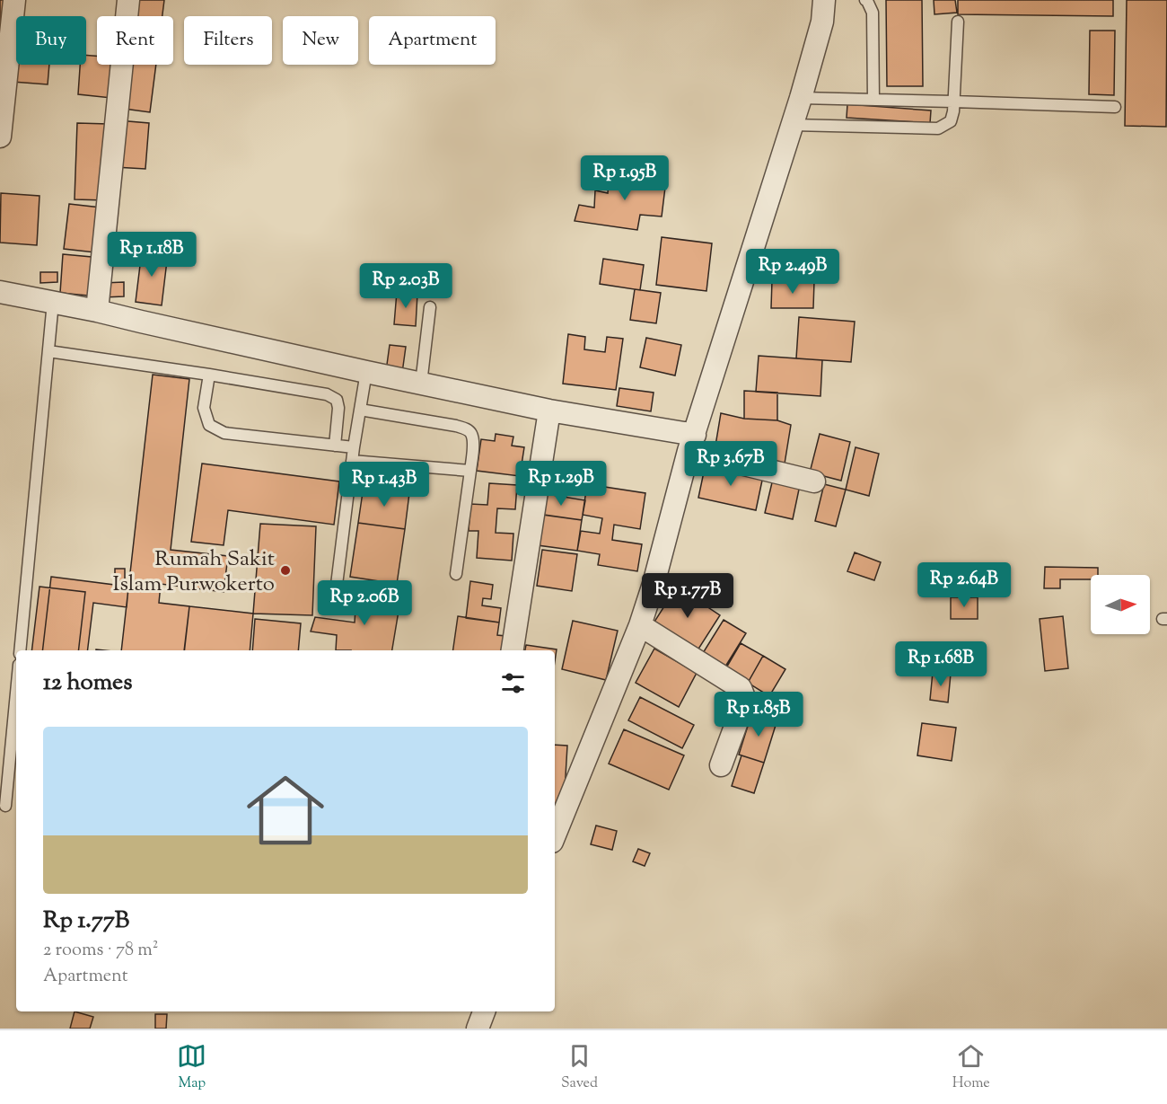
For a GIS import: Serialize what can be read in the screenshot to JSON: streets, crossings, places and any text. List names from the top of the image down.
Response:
{
  "places": ["Rumah Sakit Islam Purwokerto"],
  "north": "right",
  "page": {
    "chip": [
      "Buy",
      "Rent",
      "Filters",
      "New",
      "Apartment"
    ],
    "price": [
      "Rp 1.95B",
      "Rp 1.18B",
      "Rp 2.49B",
      "Rp 2.03B",
      "Rp 3.67B",
      "Rp 1.29B",
      "Rp 1.43B",
      "Rp 2.64B",
      "Rp 1.77B",
      "Rp 2.06B",
      "Rp 1.68B",
      "Rp 1.85B"
    ],
    "heading": "12 homes",
    "list": [
      {
        "name": "Rp 1.77B",
        "note": "2 rooms · 78 m² · Apartment"
      }
    ],
    "tabs": ["Map", "Saved", "Home"]
  }
}
